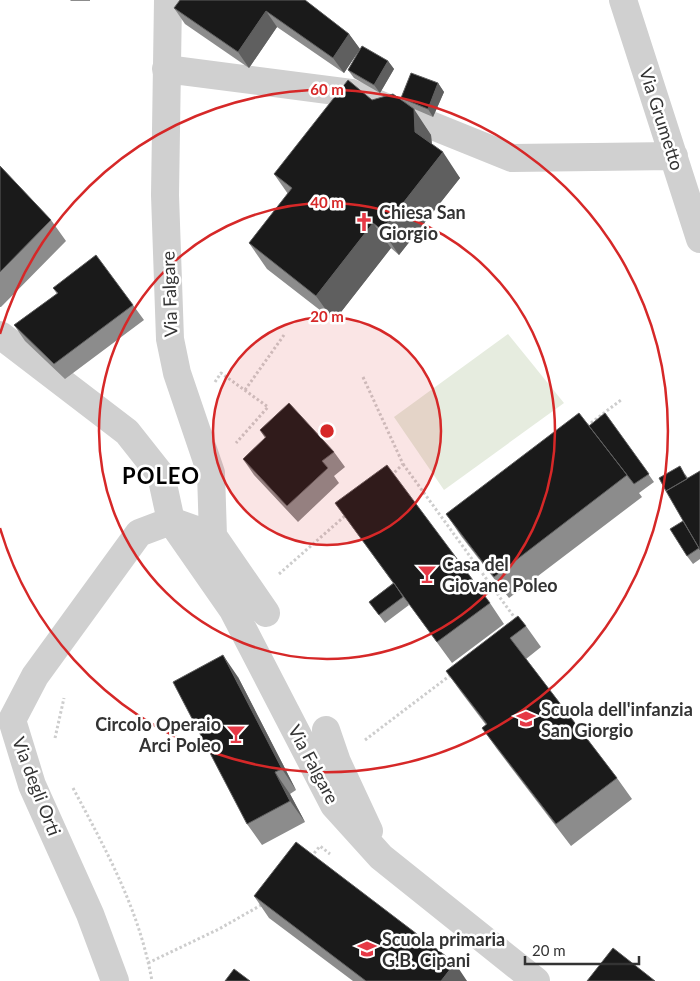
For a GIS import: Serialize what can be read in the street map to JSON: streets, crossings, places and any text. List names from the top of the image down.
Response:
{
  "streets": {
    "street": ["Via Grumetto", "Via Falgare", "Via degli Orti"]
  },
  "crossings": [
    ["Via Falgare", "Via degli Orti"]
  ],
  "districts": ["POLEO"],
  "places": {
    "church": ["Chiesa San Giorgio"],
    "bar": ["Casa del Giovane Poleo", "Circolo Operaio Arci Poleo"],
    "school or university": ["Scuola dell'infanzia San Giorgio", "Scuola primaria G.B. Cipani"]
  },
  "scale_bar": "20 m",
  "rings": ["60 m", "40 m", "20 m"]
}
